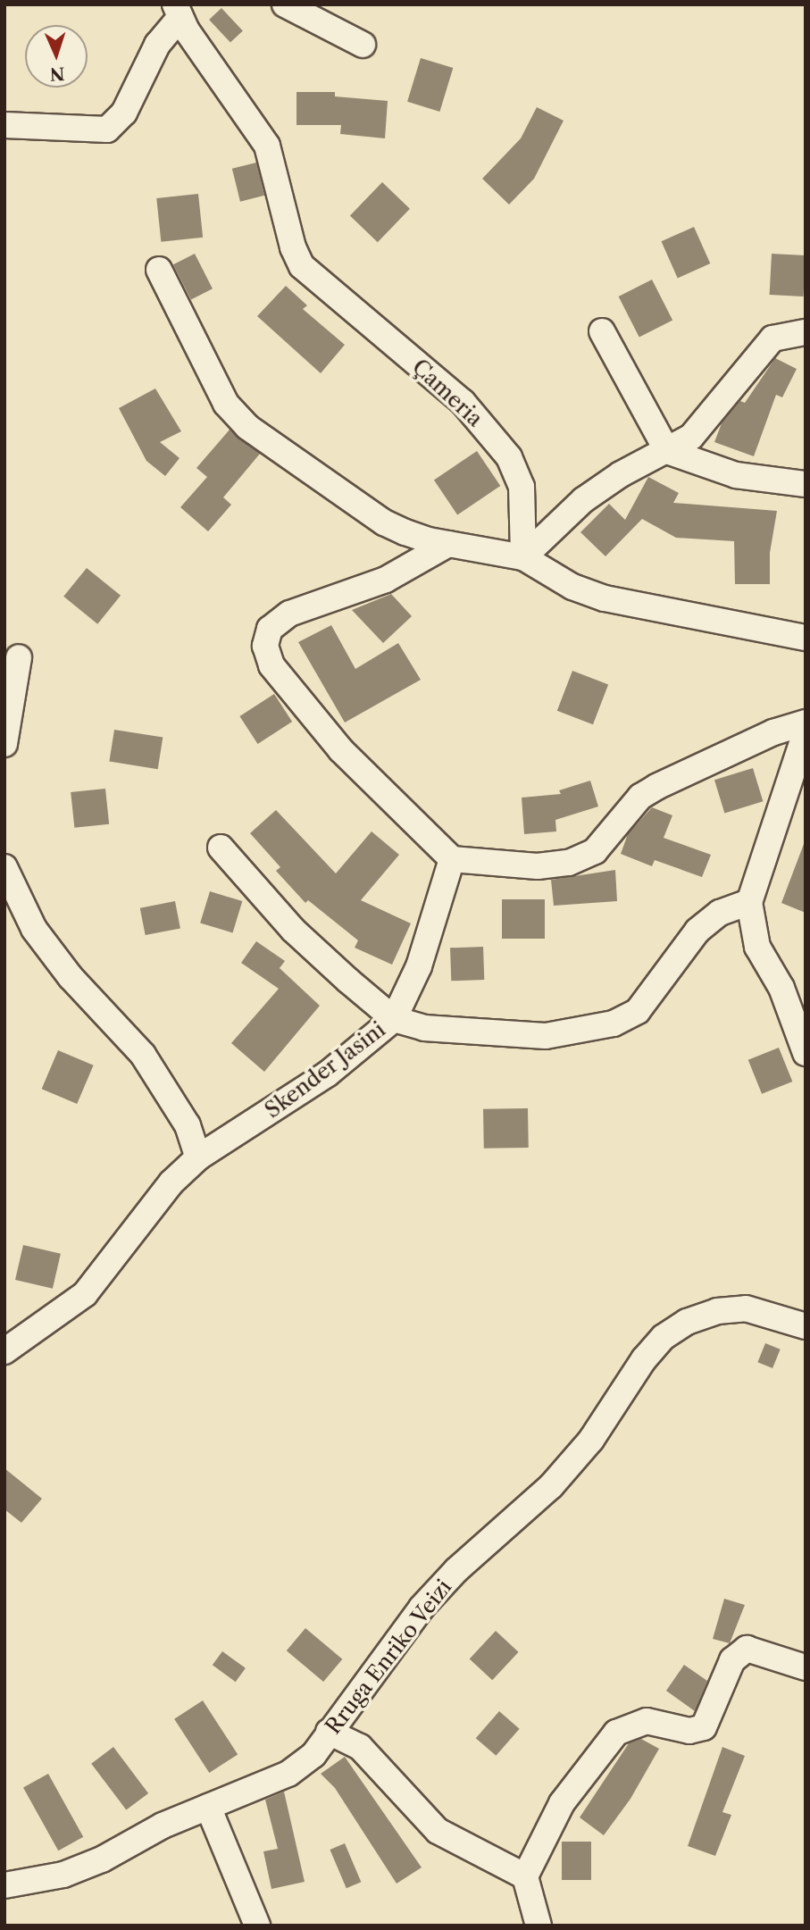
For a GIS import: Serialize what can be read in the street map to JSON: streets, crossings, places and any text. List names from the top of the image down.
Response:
{
  "streets": {
    "street": ["Çameria", "Skender Jasini", "Rruga Enriko Veizi"]
  },
  "north": "bottom"
}
